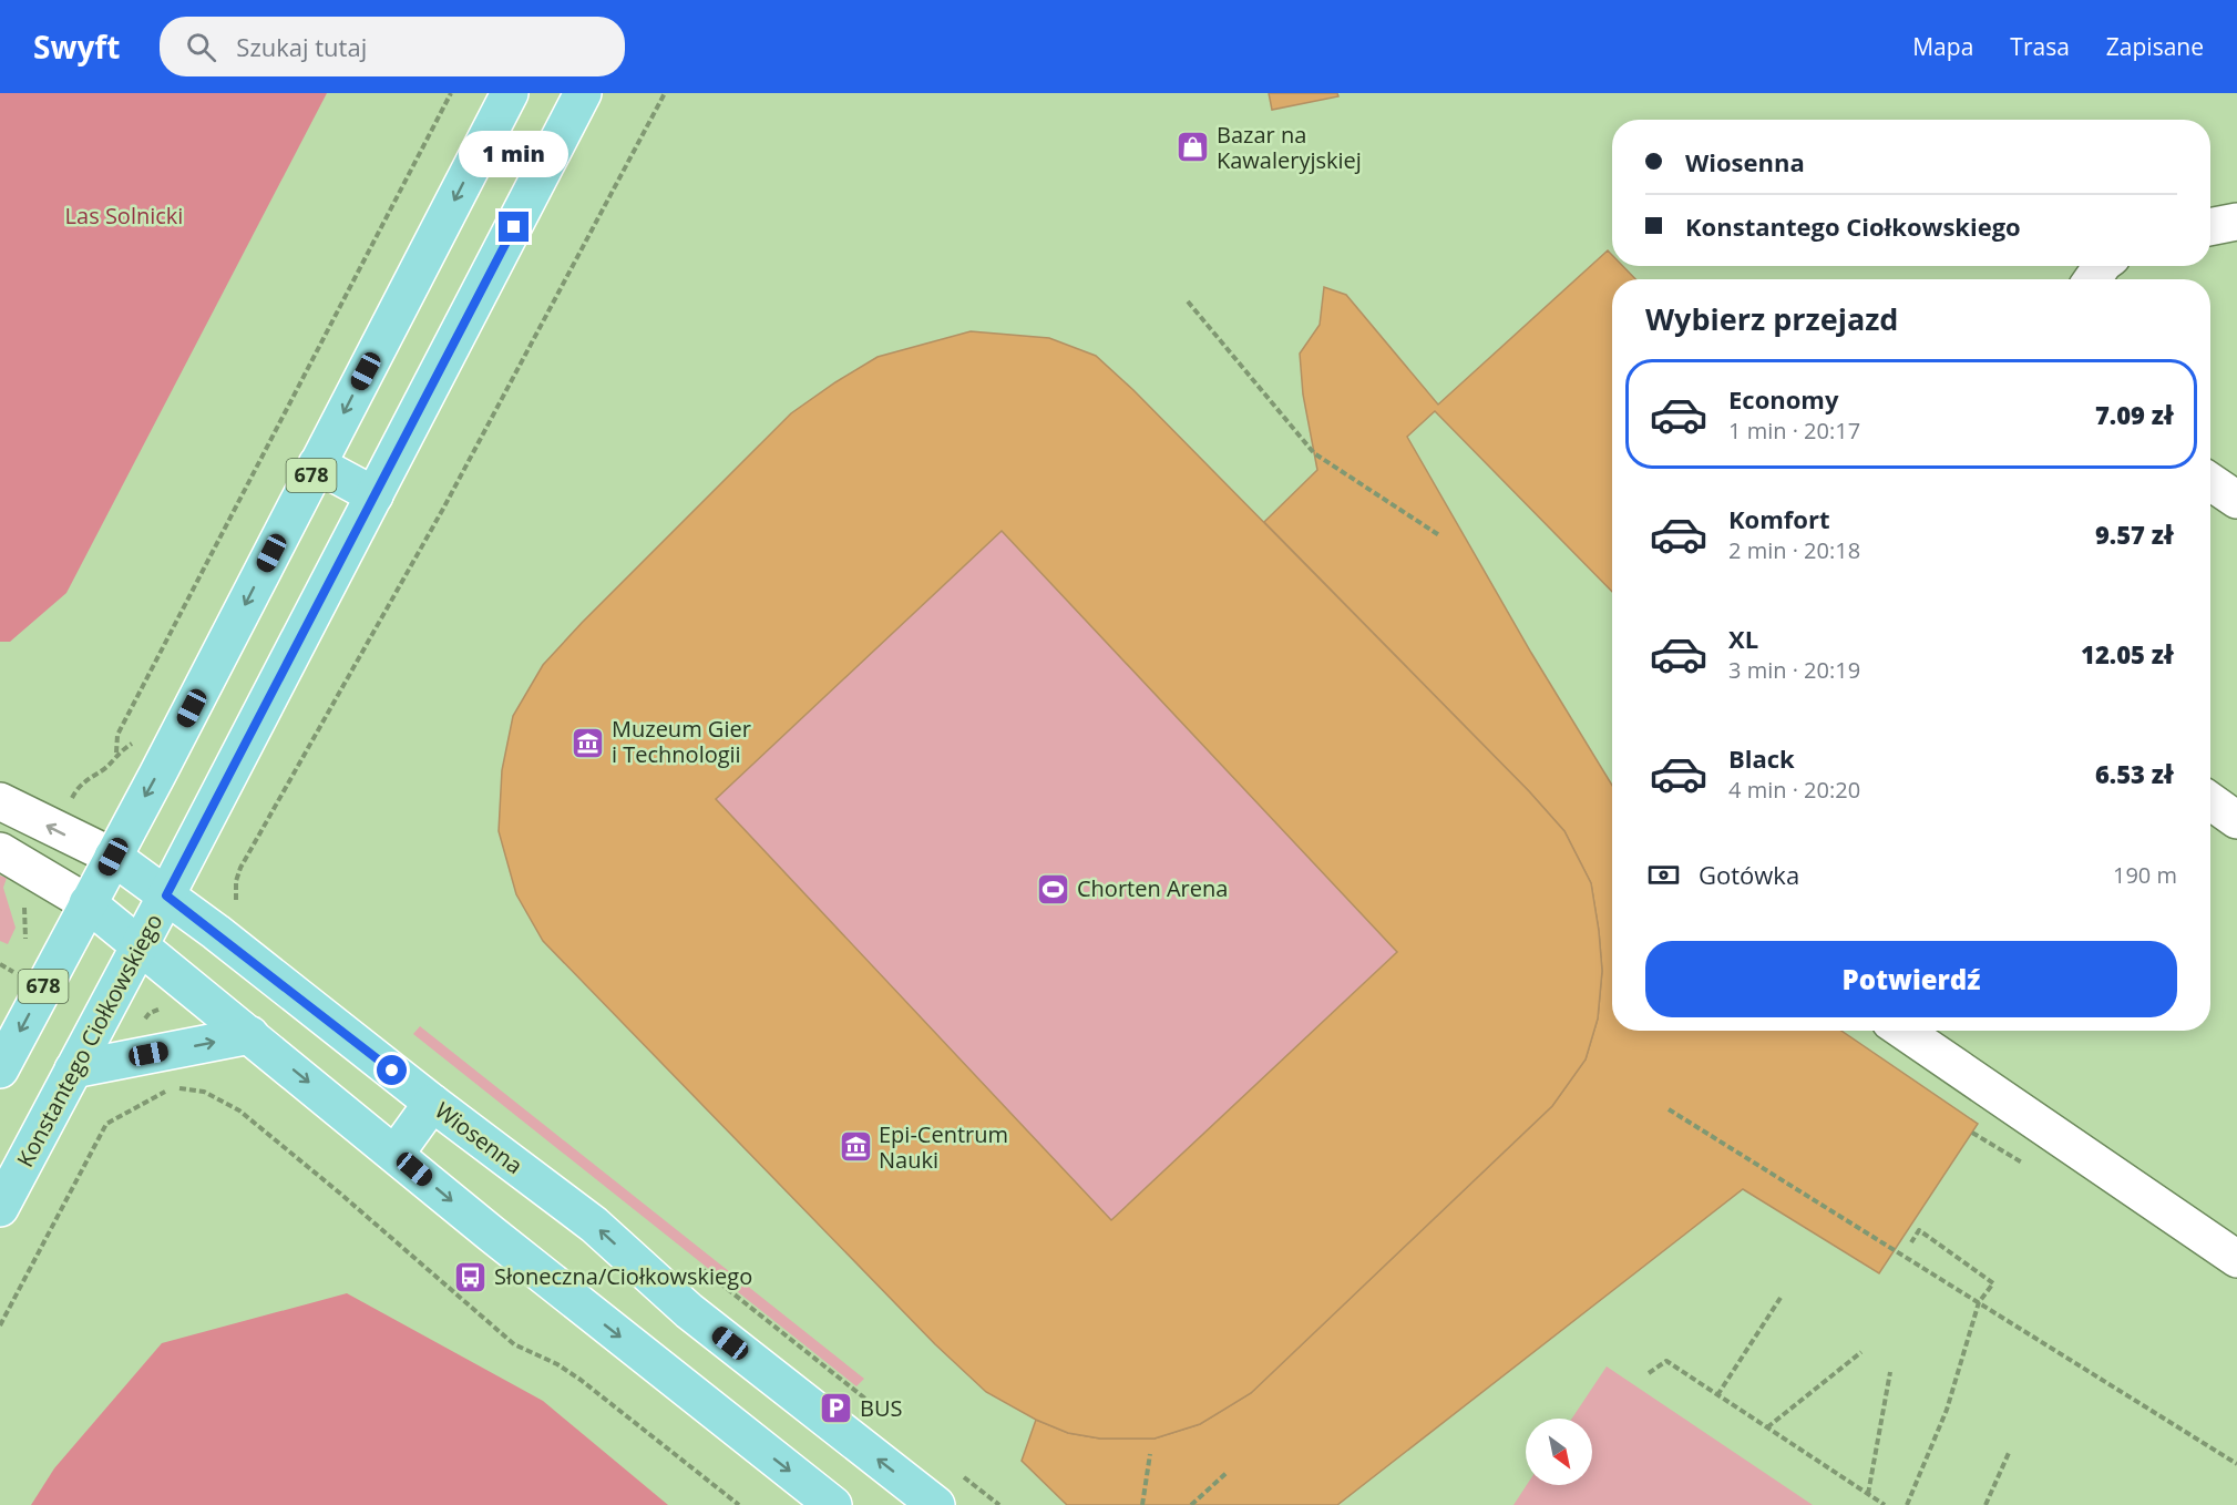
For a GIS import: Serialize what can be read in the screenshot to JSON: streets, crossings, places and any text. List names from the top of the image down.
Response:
{
  "streets": {
    "main road": ["678", "Konstantego Ciołkowskiego", "Wiosenna"]
  },
  "crossings": [
    ["678", "Wiosenna"],
    ["Konstantego Ciołkowskiego", "Wiosenna"]
  ],
  "one_way": ["Wiosenna"],
  "parks": ["Las Solnicki"],
  "places": {
    "shop": ["Bazar na Kawaleryjskiej"],
    "museum": ["Muzeum Gier i Technologii", "Epi-Centrum Nauki"],
    "sports": ["Chorten Arena"],
    "bus stop": ["Słoneczna/Ciołkowskiego"],
    "parking": ["BUS"]
  },
  "north": "bottom right",
  "page": {
    "header": "Swyft",
    "search": "Szukaj tutaj",
    "nav": ["Mapa", "Trasa", "Zapisane"],
    "banner": ["Wiosenna", "Konstantego Ciołkowskiego"],
    "bubble": "1 min",
    "heading": "Wybierz przejazd",
    "list": [
      {
        "name": "Economy",
        "note": "1 min · 20:17",
        "value": "7.09 zł"
      },
      {
        "name": "Komfort",
        "note": "2 min · 20:18",
        "value": "9.57 zł"
      },
      {
        "name": "XL",
        "note": "3 min · 20:19",
        "value": "12.05 zł"
      },
      {
        "name": "Black",
        "note": "4 min · 20:20",
        "value": "6.53 zł"
      }
    ],
    "pay": ["Gotówka", "190 m"],
    "buttons": "Potwierdź"
  }
}
